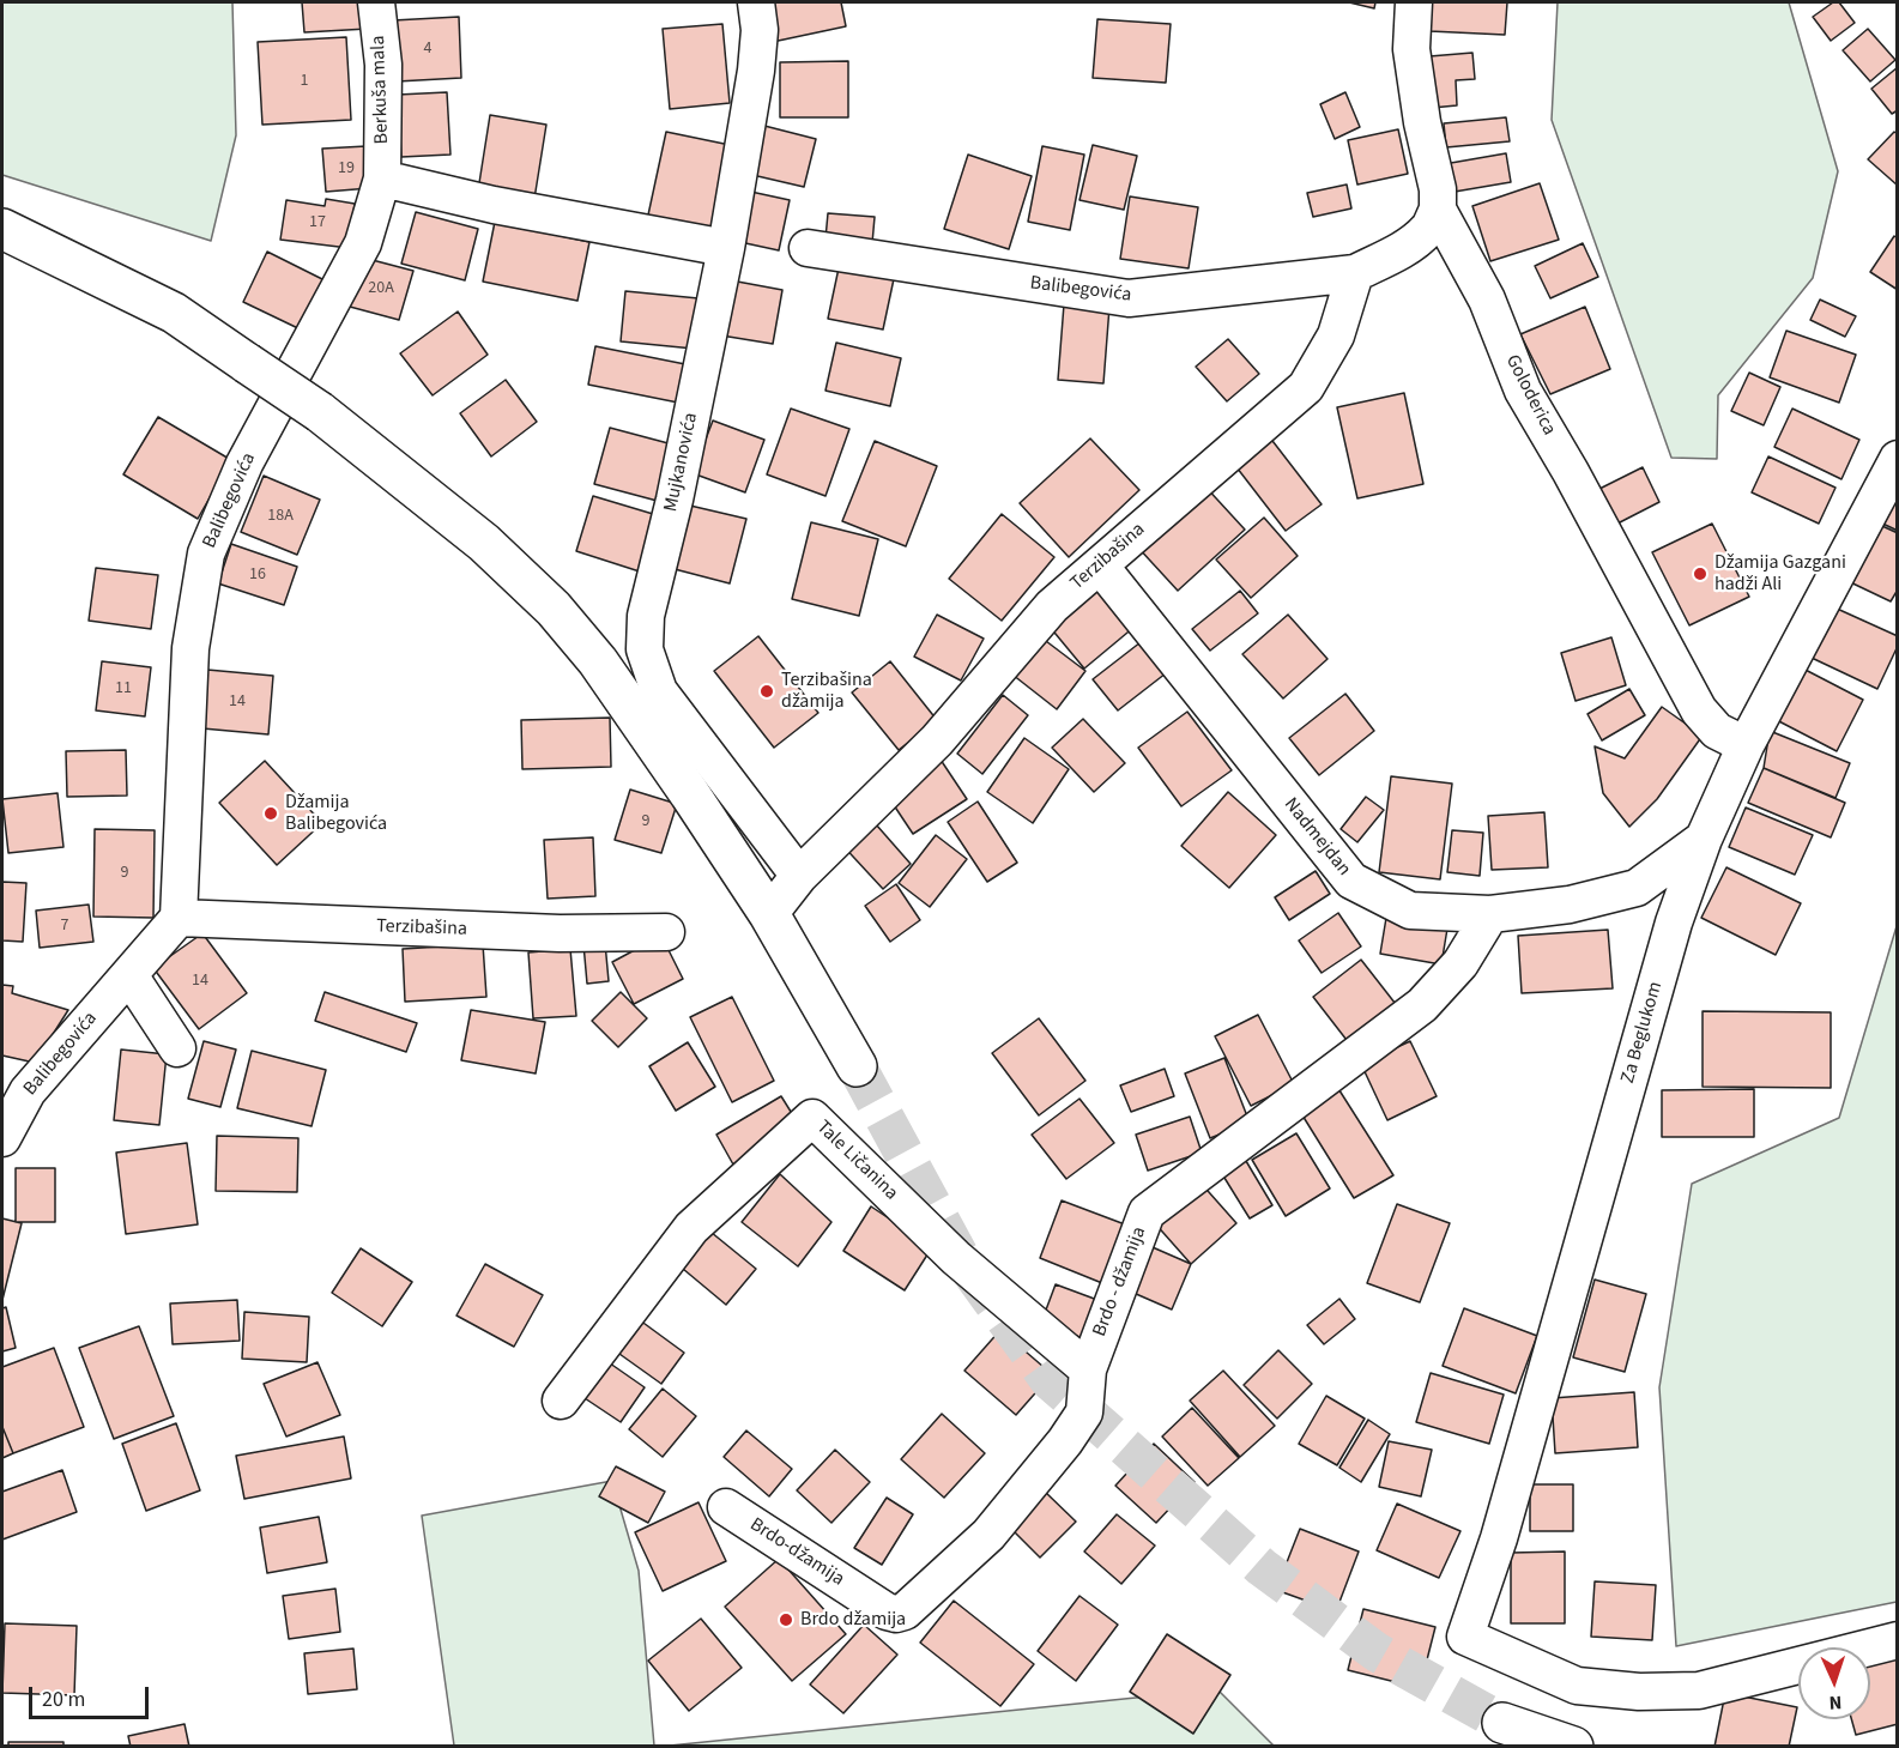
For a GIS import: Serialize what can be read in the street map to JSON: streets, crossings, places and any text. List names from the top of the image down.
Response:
{
  "streets": {
    "street": [
      "Berkuša mala",
      "Balibegovića",
      "Goloderica",
      "Mujkanovića",
      "Terzibašina",
      "Nadmejdan",
      "Za Beglukom",
      "Tale Ličanina",
      "Brdo - džamija",
      "Brdo-džamija"
    ]
  },
  "crossings": [
    ["Berkuša mala", "Balibegovića"],
    ["Balibegovića", "Terzibašina"],
    ["Goloderica", "Za Beglukom"],
    ["Mujkanovića", "Terzibašina"],
    ["Terzibašina", "Nadmejdan"],
    ["Nadmejdan", "Za Beglukom"],
    ["Nadmejdan", "Brdo - džamija"],
    ["Tale Ličanina", "Brdo - džamija"],
    ["Brdo - džamija", "Brdo-džamija"]
  ],
  "places": [
    "Džamija Gazgani hadži Ali",
    "Terzibašina džamija",
    "Džamija Balibegovića",
    "Brdo džamija"
  ],
  "house_numbers": [
    "4",
    "1",
    "19",
    "17",
    "20A",
    "18A",
    "16",
    "11",
    "14",
    "9",
    "9",
    "7",
    "14"
  ],
  "scale_bar": "20 m",
  "north": "bottom"
}
